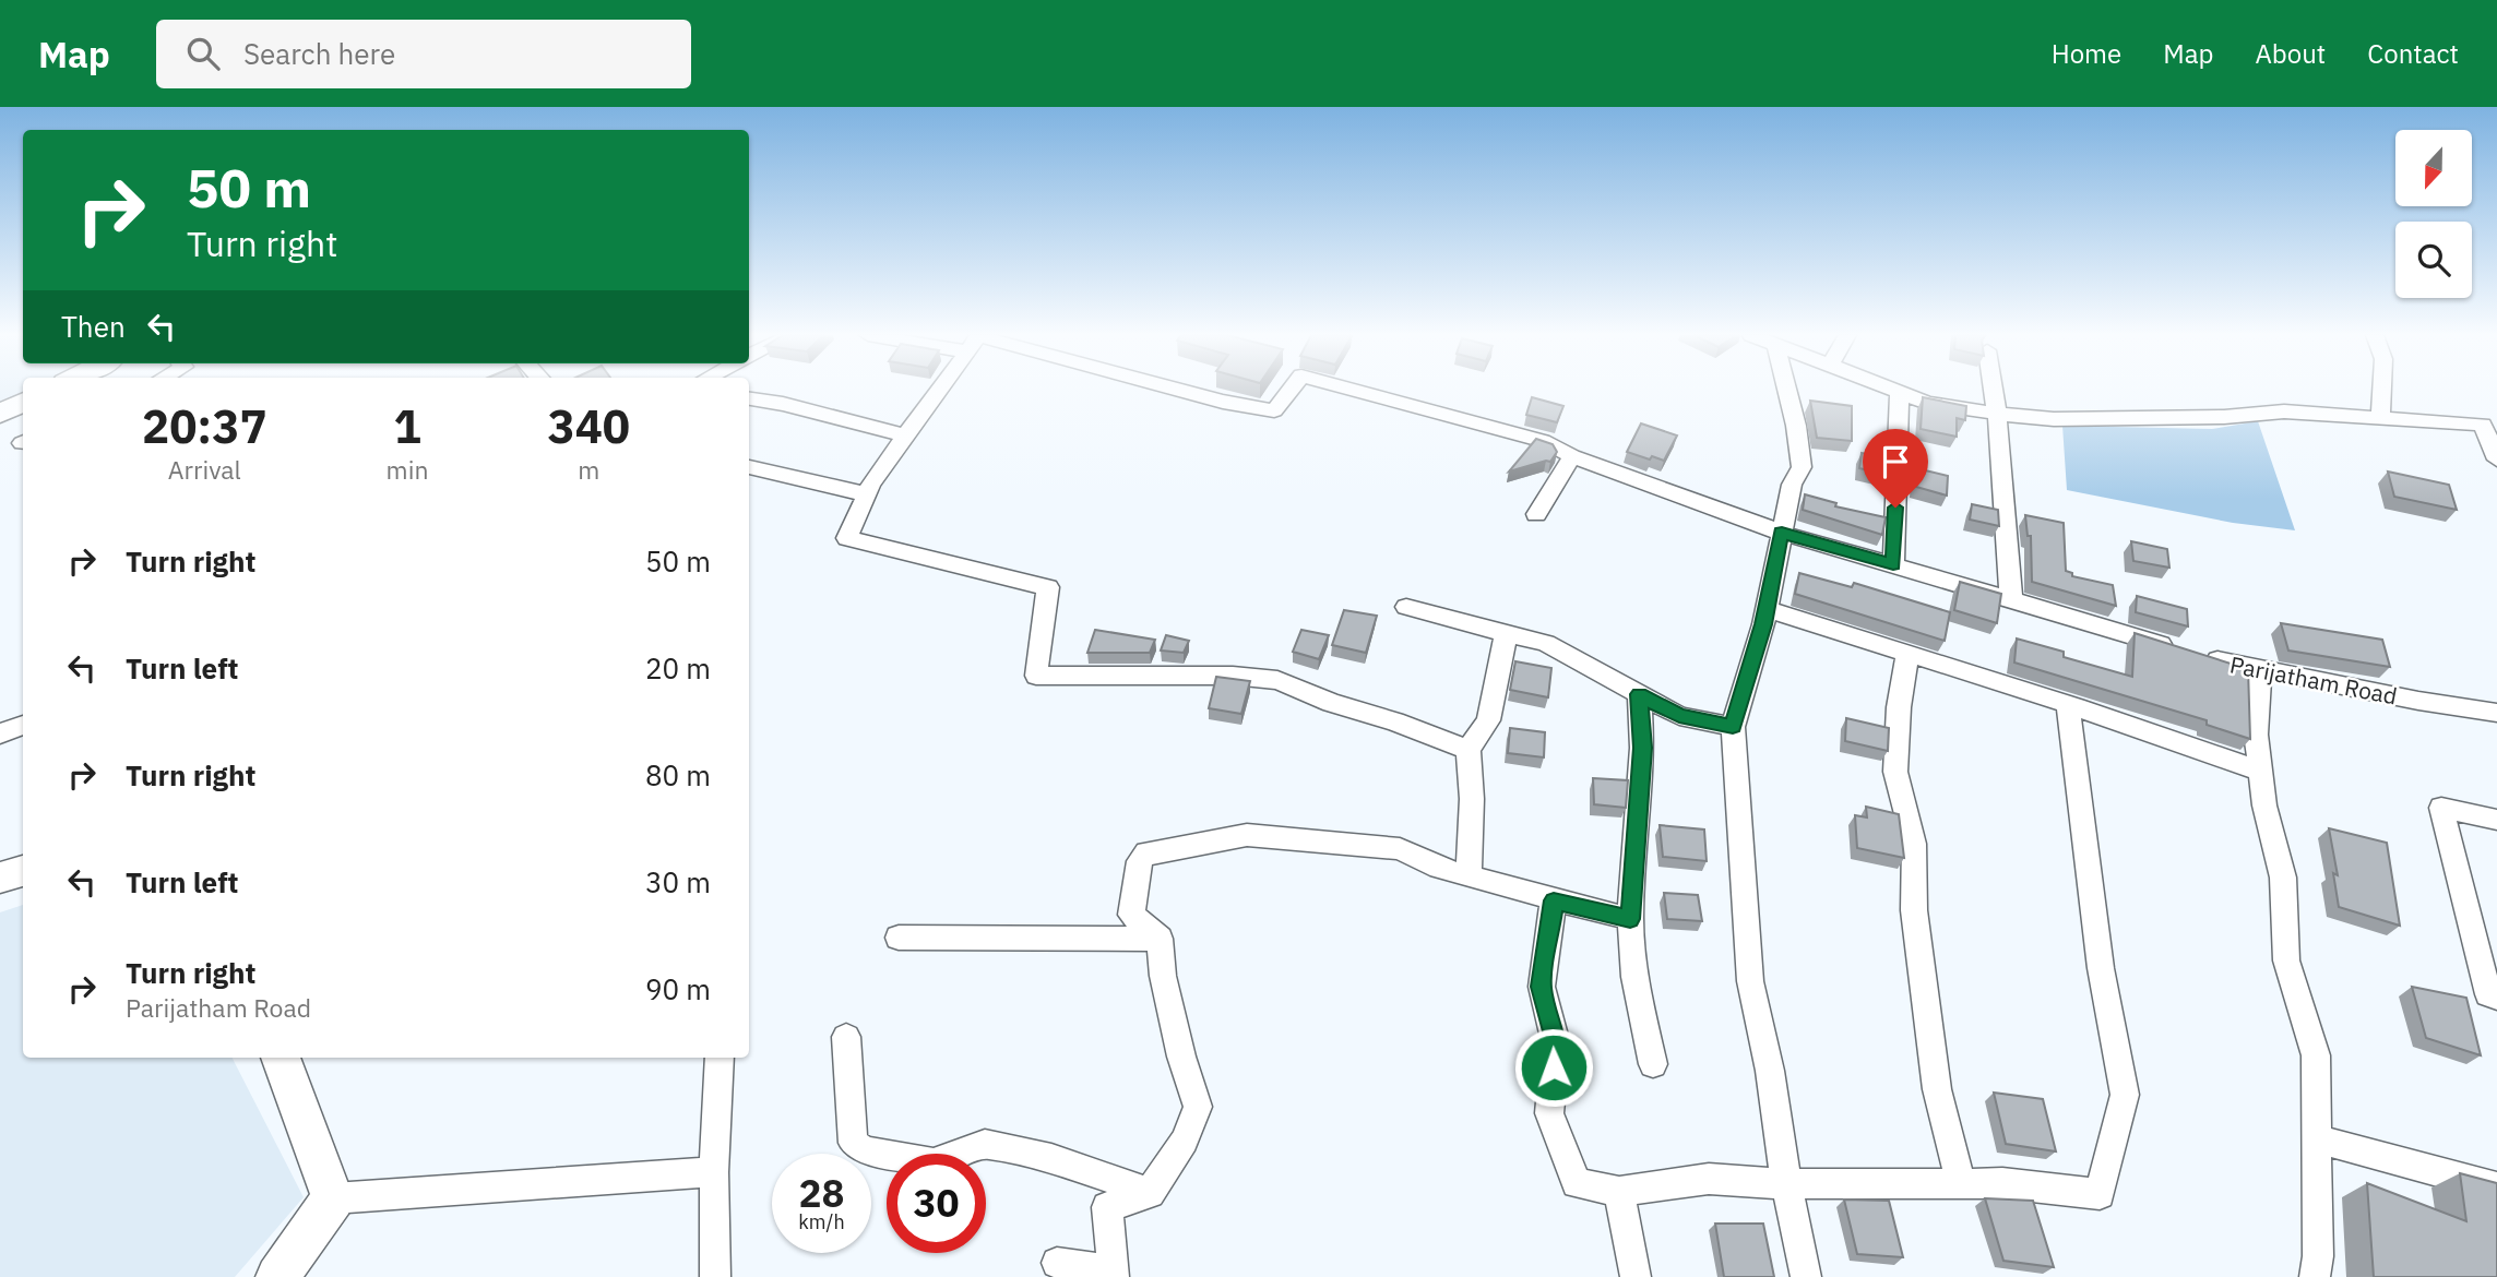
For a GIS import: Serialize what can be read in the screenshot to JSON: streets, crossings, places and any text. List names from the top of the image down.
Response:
{
  "streets": {
    "street": ["Parijatham Road"]
  },
  "north": "bottom",
  "page": {
    "header": "Map",
    "search": "Search here",
    "nav": [
      "Home",
      "Map",
      "About",
      "Contact"
    ],
    "turn": ["50 m", "Turn right"],
    "then": "Then",
    "eta": [
      "20:37",
      "Arrival",
      "1",
      "min",
      "340",
      "m"
    ],
    "list": [
      {
        "name": "Turn right",
        "value": "50 m"
      },
      {
        "name": "Turn left",
        "value": "20 m"
      },
      {
        "name": "Turn right",
        "value": "80 m"
      },
      {
        "name": "Turn left",
        "value": "30 m"
      },
      {
        "name": "Turn right",
        "note": "Parijatham Road",
        "value": "90 m"
      }
    ],
    "speed": "28 km/h",
    "limit": "30"
  }
}
